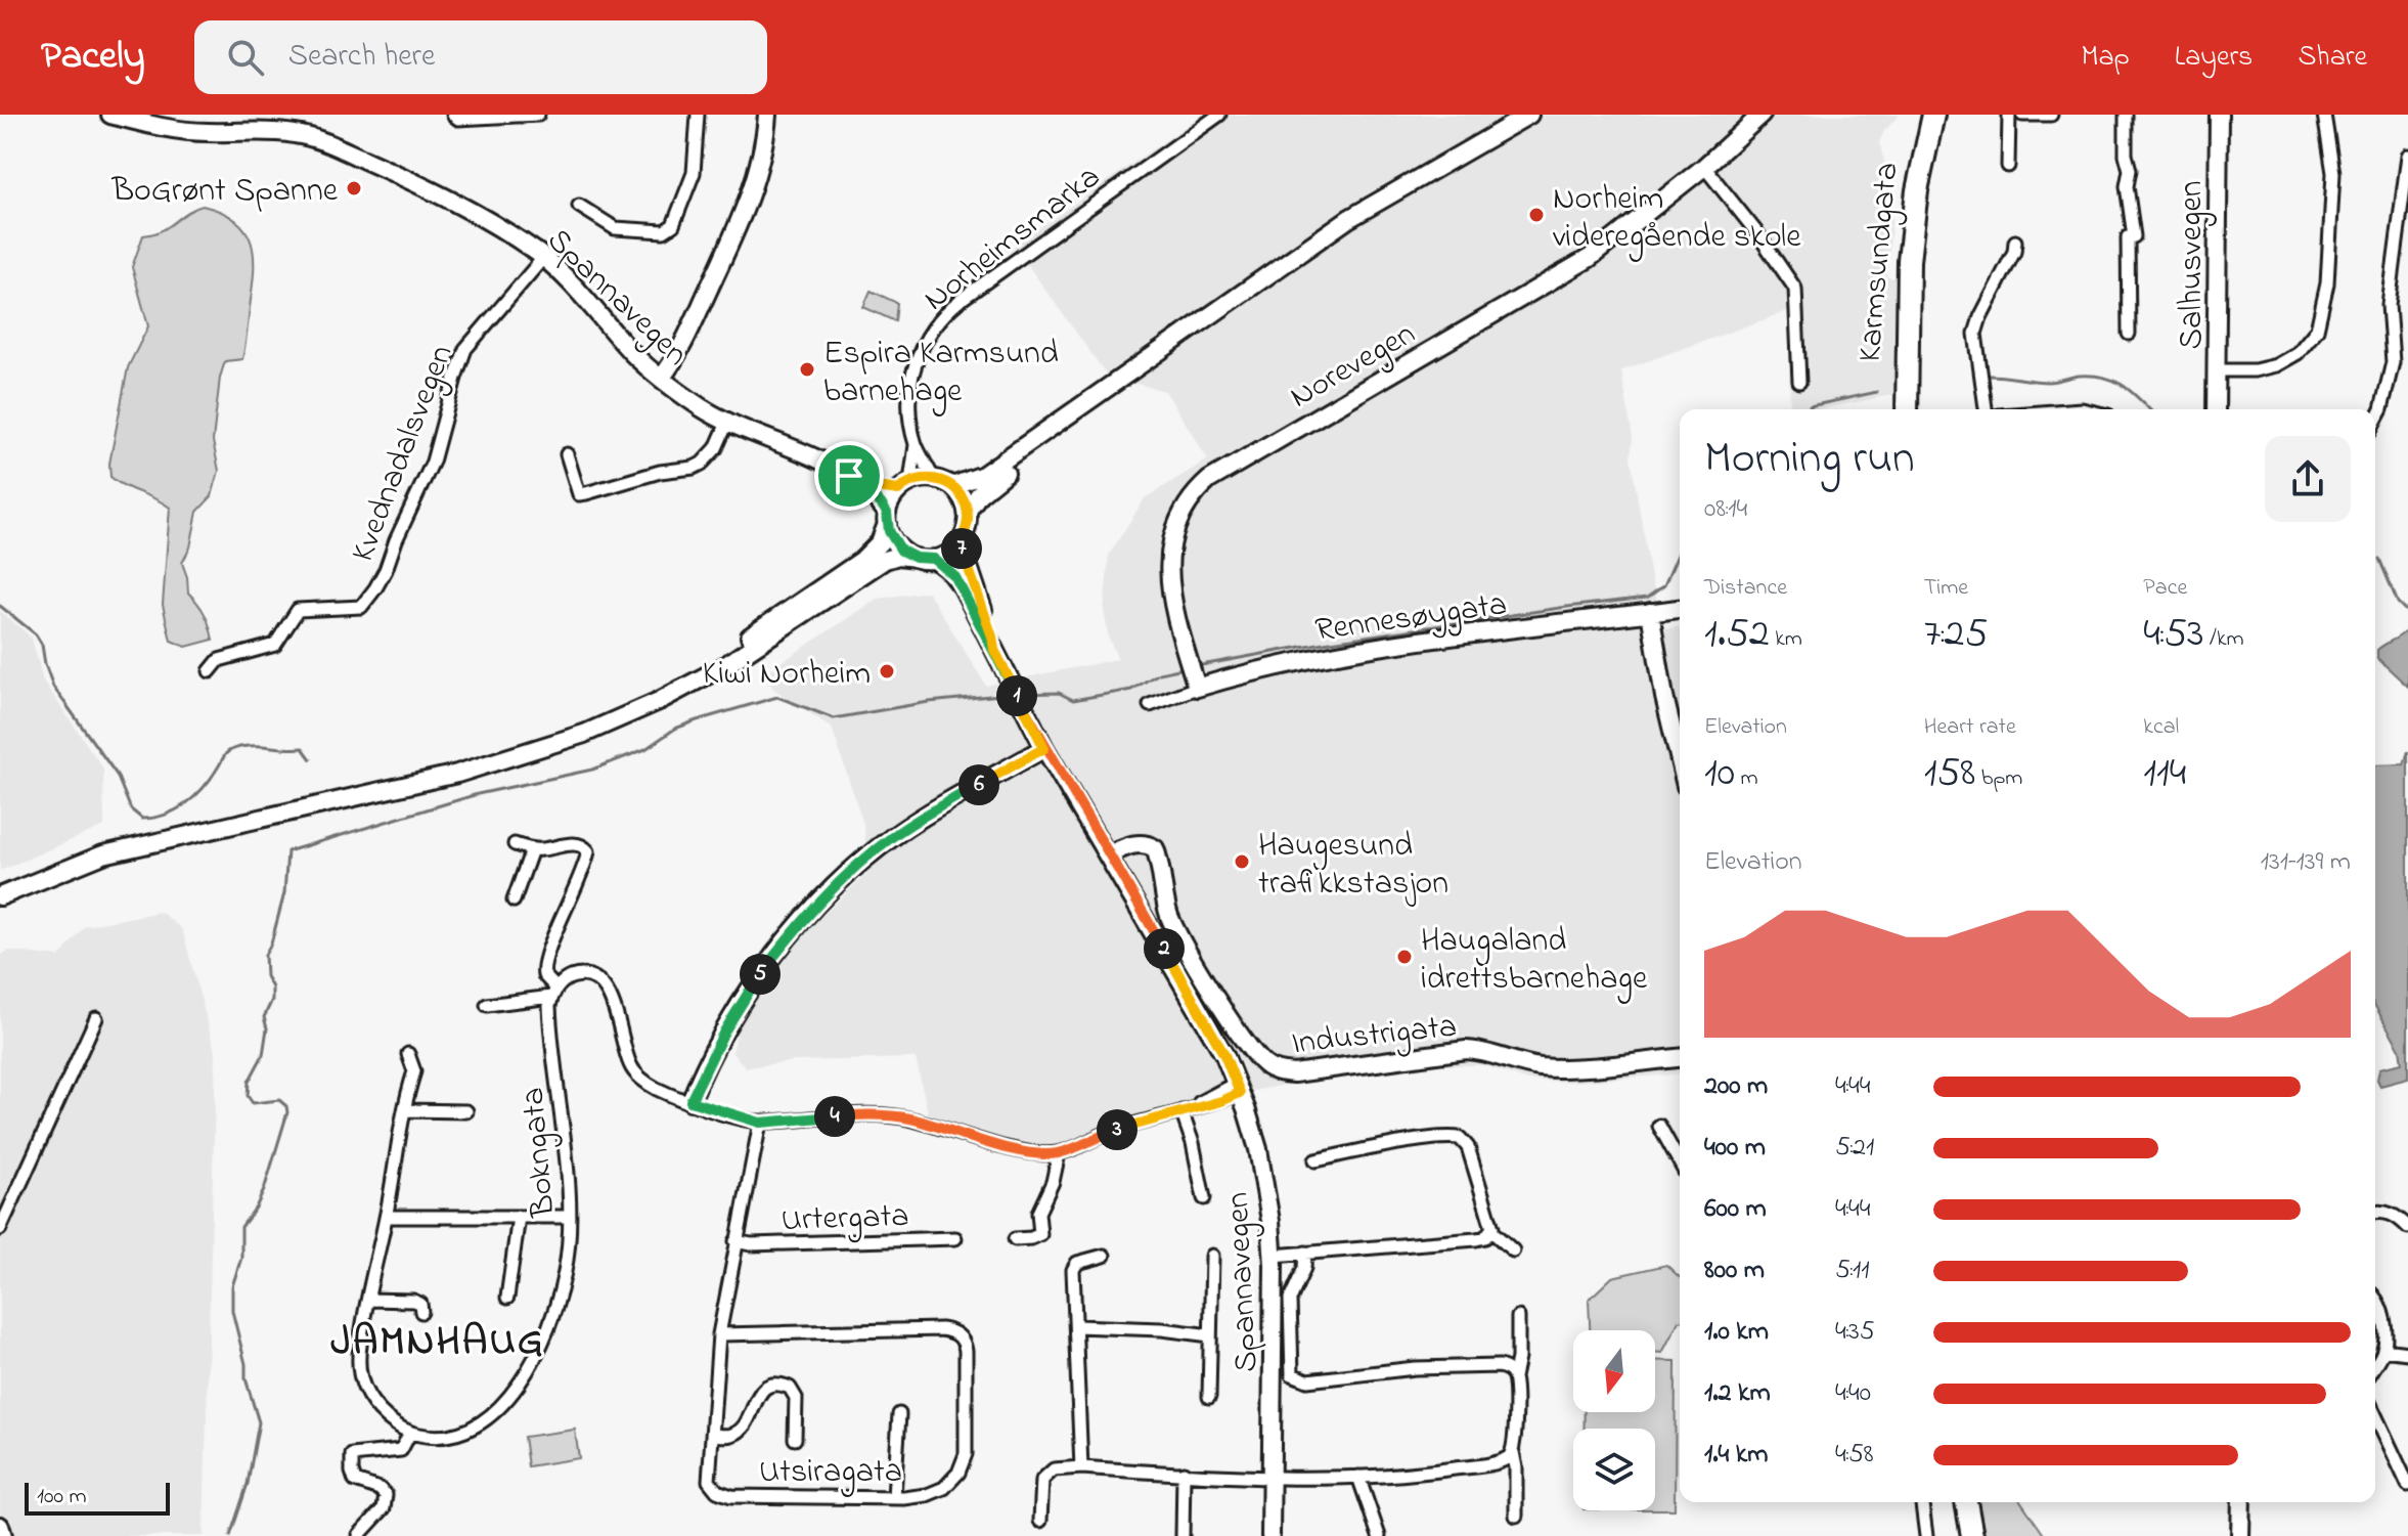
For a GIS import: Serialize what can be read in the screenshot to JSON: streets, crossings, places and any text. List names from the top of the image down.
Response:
{
  "streets": {
    "highway": ["Karmsundgata"],
    "main road": [
      "Salhusvegen",
      "Spannavegen",
      "Norevegen",
      "Rennesøygata",
      "Industrigata"
    ],
    "street": [
      "Norheimsmarka",
      "Kvednadalsvegen",
      "Bokngata",
      "Urtergata",
      "Utsiragata"
    ]
  },
  "crossings": [
    ["Norheimsmarka", "Spannavegen"],
    ["Spannavegen", "Kvednadalsvegen"],
    ["Spannavegen", "Industrigata"],
    ["Norevegen", "Rennesøygata"],
    ["Urtergata", "Utsiragata"]
  ],
  "districts": ["JAMNHAUG"],
  "places": [
    "BoGrønt Spanne",
    "Norheim videregående skole",
    "Espira Karmsund barnehage",
    "Kiwi Norheim",
    "Haugesund trafikkstasjon",
    "Haugaland idrettsbarnehage"
  ],
  "scale_bar": "100 m",
  "north": "bottom",
  "page": {
    "header": "Pacely",
    "search": "Search here",
    "nav": ["Map", "Layers", "Share"],
    "heading": ["Morning run", "08:14"],
    "pins": [
      "7",
      "1",
      "6",
      "2",
      "5",
      "4",
      "3"
    ],
    "stats": [
      ["Distance", "1.52 km"],
      ["Time", "7:25"],
      ["Pace", "4:53 /km"],
      ["Elevation", "10 m"],
      ["Heart rate", "158 bpm"],
      ["kcal", "114"]
    ],
    "chart": ["Elevation", "131–139 m"],
    "list": [
      {
        "name": "200 m",
        "note": "4:44"
      },
      {
        "name": "400 m",
        "note": "5:21"
      },
      {
        "name": "600 m",
        "note": "4:44"
      },
      {
        "name": "800 m",
        "note": "5:11"
      },
      {
        "name": "1.0 km",
        "note": "4:35"
      },
      {
        "name": "1.2 km",
        "note": "4:40"
      },
      {
        "name": "1.4 km",
        "note": "4:58"
      }
    ],
    "scale": "100 m"
  }
}
